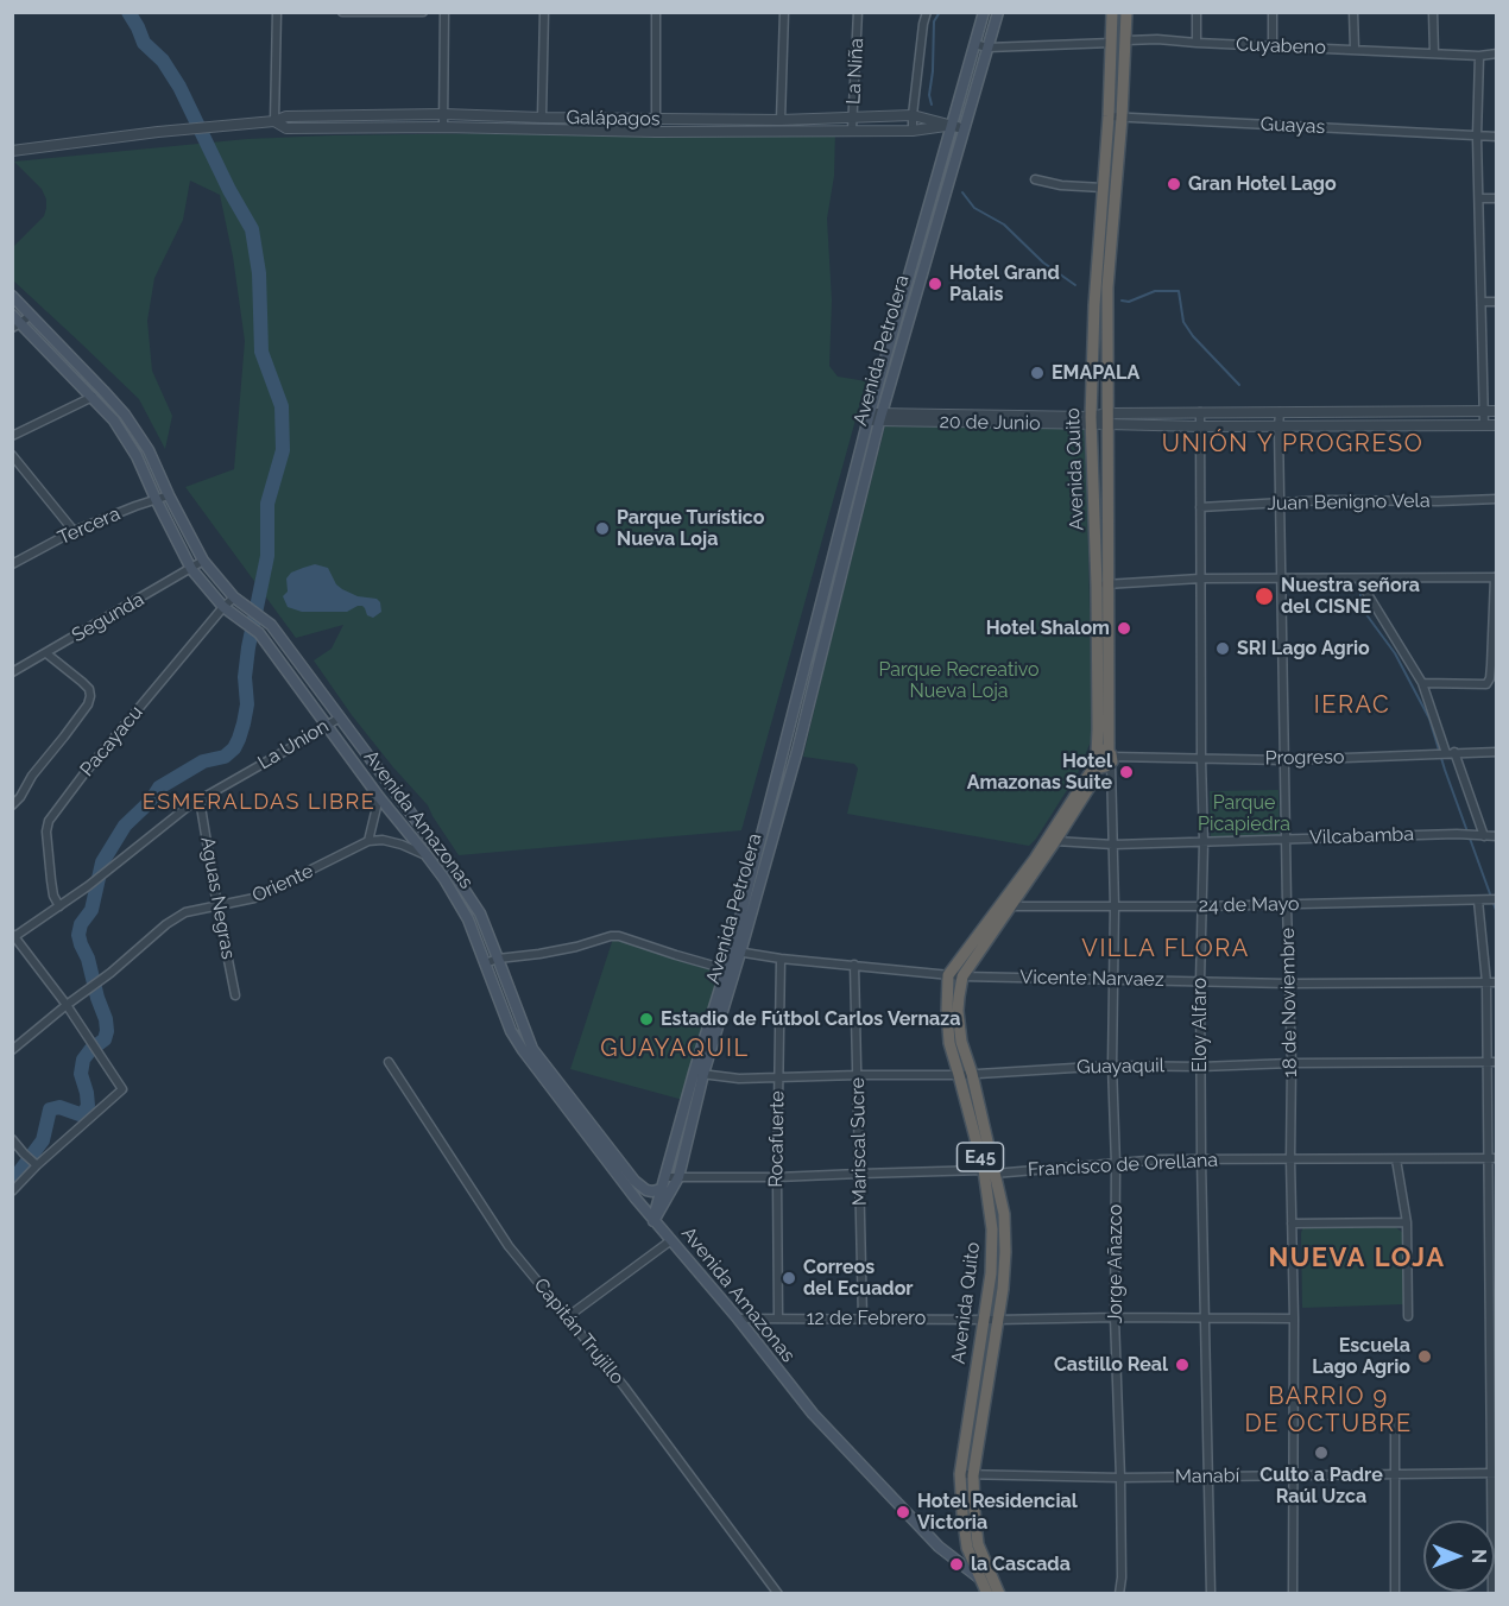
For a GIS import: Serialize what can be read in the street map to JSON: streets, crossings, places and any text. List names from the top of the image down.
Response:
{
  "streets": {
    "highway": ["Avenida Quito", "E45"],
    "main road": ["Avenida Petrolera", "Avenida Amazonas"],
    "street": [
      "Cuyabeno",
      "La Niña",
      "Galápagos",
      "Guayas",
      "20 de Junio",
      "Juan Benigno Vela",
      "Tercera",
      "Segunda",
      "Pacayacu",
      "La Union",
      "Progreso",
      "Vilcabamba",
      "Oriente",
      "Aguas Negras",
      "24 de Mayo",
      "Vicente Narvaez",
      "18 de Noviembre",
      "Eloy Alfaro",
      "Guayaquil",
      "Rocafuerte",
      "Mariscal Sucre",
      "Francisco de Orellana",
      "Jorge Añazco",
      "12 de Febrero",
      "Capitán Trujillo",
      "Manabí"
    ]
  },
  "crossings": [
    ["Cuyabeno", "Avenida Quito"],
    ["La Niña", "Galápagos"],
    ["Galápagos", "Avenida Petrolera"],
    ["Guayas", "Avenida Quito"],
    ["Avenida Petrolera", "20 de Junio"],
    ["Avenida Petrolera", "Avenida Amazonas"],
    ["Avenida Petrolera", "Vicente Narvaez"],
    ["Avenida Petrolera", "Guayaquil"],
    ["Avenida Petrolera", "Francisco de Orellana"],
    ["20 de Junio", "Avenida Quito"],
    ["20 de Junio", "18 de Noviembre"],
    ["20 de Junio", "Eloy Alfaro"],
    ["Avenida Quito", "Progreso"],
    ["Avenida Quito", "Avenida Amazonas"],
    ["Avenida Quito", "Vilcabamba"],
    ["Avenida Quito", "24 de Mayo"],
    ["Avenida Quito", "Vicente Narvaez"],
    ["Avenida Quito", "Guayaquil"],
    ["Avenida Quito", "Francisco de Orellana"],
    ["Avenida Quito", "Jorge Añazco"],
    ["Avenida Quito", "12 de Febrero"],
    ["Avenida Quito", "Manabí"],
    ["Juan Benigno Vela", "18 de Noviembre"],
    ["Juan Benigno Vela", "Eloy Alfaro"],
    ["Tercera", "Avenida Amazonas"],
    ["Segunda", "Avenida Amazonas"],
    ["Pacayacu", "La Union"],
    ["Pacayacu", "Avenida Amazonas"],
    ["La Union", "Avenida Amazonas"],
    ["La Union", "Aguas Negras"],
    ["Progreso", "18 de Noviembre"],
    ["Progreso", "Eloy Alfaro"],
    ["Progreso", "Jorge Añazco"],
    ["Avenida Amazonas", "12 de Febrero"],
    ["Vilcabamba", "18 de Noviembre"],
    ["Vilcabamba", "Eloy Alfaro"],
    ["Vilcabamba", "Jorge Añazco"],
    ["Oriente", "Aguas Negras"],
    ["24 de Mayo", "18 de Noviembre"],
    ["24 de Mayo", "Eloy Alfaro"],
    ["24 de Mayo", "Jorge Añazco"],
    ["Vicente Narvaez", "18 de Noviembre"],
    ["Vicente Narvaez", "Eloy Alfaro"],
    ["Vicente Narvaez", "Rocafuerte"],
    ["Vicente Narvaez", "Mariscal Sucre"],
    ["Vicente Narvaez", "Jorge Añazco"],
    ["18 de Noviembre", "Guayaquil"],
    ["18 de Noviembre", "Francisco de Orellana"],
    ["18 de Noviembre", "12 de Febrero"],
    ["18 de Noviembre", "Manabí"],
    ["Eloy Alfaro", "Guayaquil"],
    ["Eloy Alfaro", "Francisco de Orellana"],
    ["Eloy Alfaro", "12 de Febrero"],
    ["Eloy Alfaro", "Manabí"],
    ["Guayaquil", "Rocafuerte"],
    ["Guayaquil", "Mariscal Sucre"],
    ["Guayaquil", "Jorge Añazco"],
    ["Rocafuerte", "Francisco de Orellana"],
    ["Rocafuerte", "12 de Febrero"],
    ["Mariscal Sucre", "Francisco de Orellana"],
    ["Mariscal Sucre", "12 de Febrero"],
    ["Francisco de Orellana", "Jorge Añazco"],
    ["Jorge Añazco", "12 de Febrero"],
    ["Jorge Añazco", "Manabí"]
  ],
  "districts": [
    "UNIÓN Y PROGRESO",
    "IERAC",
    "ESMERALDAS LIBRE",
    "VILLA FLORA",
    "GUAYAQUIL",
    "NUEVA LOJA",
    "BARRIO 9 DE OCTUBRE"
  ],
  "parks": ["Parque Recreativo Nueva Loja", "Parque Picapiedra"],
  "places": [
    "Gran Hotel Lago",
    "Hotel Grand Palais",
    "EMAPALA",
    "Parque Turístico Nueva Loja",
    "Nuestra señora del CISNE",
    "Hotel Shalom",
    "SRI Lago Agrio",
    "Hotel Amazonas Suite",
    "Estadio de Fútbol Carlos Vernaza",
    "Correos del Ecuador",
    "Escuela Lago Agrio",
    "Castillo Real",
    "Culto a Padre Raúl Uzca",
    "Hotel Residencial Victoria",
    "la Cascada"
  ],
  "north": "right"
}
